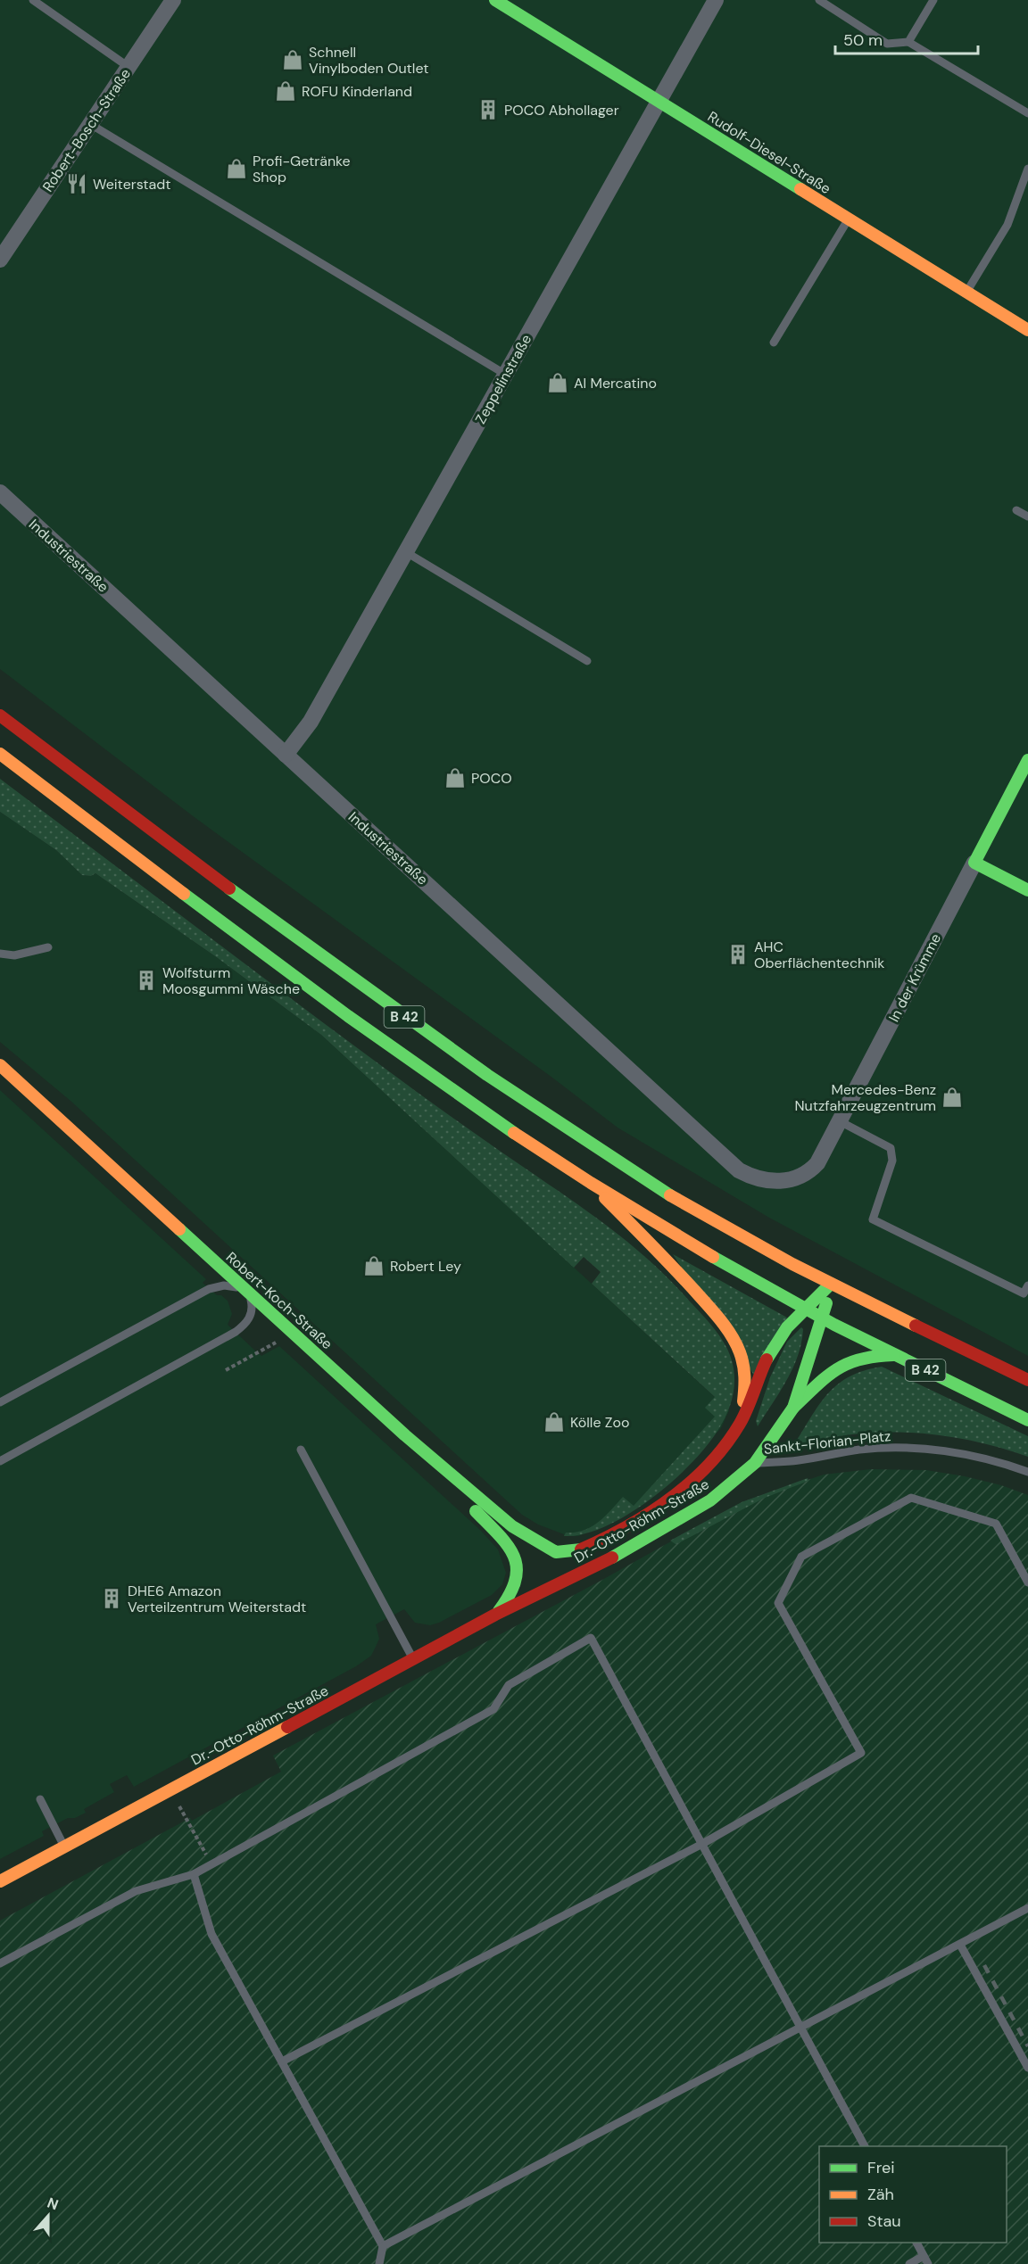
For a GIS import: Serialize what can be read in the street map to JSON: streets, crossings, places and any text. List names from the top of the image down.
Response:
{
  "streets": {
    "main road": [
      "Rudolf-Diesel-Straße",
      "In der Krümme",
      "B 42",
      "Robert-Koch-Straße",
      "Dr.-Otto-Röhm-Straße"
    ],
    "street": ["Robert-Bosch-Straße", "Zeppelinstraße", "Industriestraße"],
    "lane": ["Sankt-Florian-Platz"]
  },
  "crossings": [
    ["Rudolf-Diesel-Straße", "Zeppelinstraße"],
    ["Zeppelinstraße", "Industriestraße"],
    ["Industriestraße", "In der Krümme"],
    ["B 42", "Dr.-Otto-Röhm-Straße"],
    ["Robert-Koch-Straße", "Dr.-Otto-Röhm-Straße"],
    ["Sankt-Florian-Platz", "Dr.-Otto-Röhm-Straße"]
  ],
  "places": {
    "shop": [
      "Schnell Vinylboden Outlet",
      "ROFU Kinderland",
      "Profi-Getränke Shop",
      "Al Mercatino",
      "POCO",
      "Mercedes-Benz Nutzfahrzeugzentrum",
      "Robert Ley",
      "Kölle Zoo"
    ],
    "building": [
      "POCO Abhollager",
      "AHC Oberflächentechnik",
      "Wolfsturm Moosgummi Wäsche",
      "DHE6 Amazon Verteilzentrum Weiterstadt"
    ],
    "restaurant": ["Weiterstadt"]
  },
  "legend": ["Frei", "Zäh", "Stau"],
  "scale_bar": "50 m",
  "north": "top"
}
